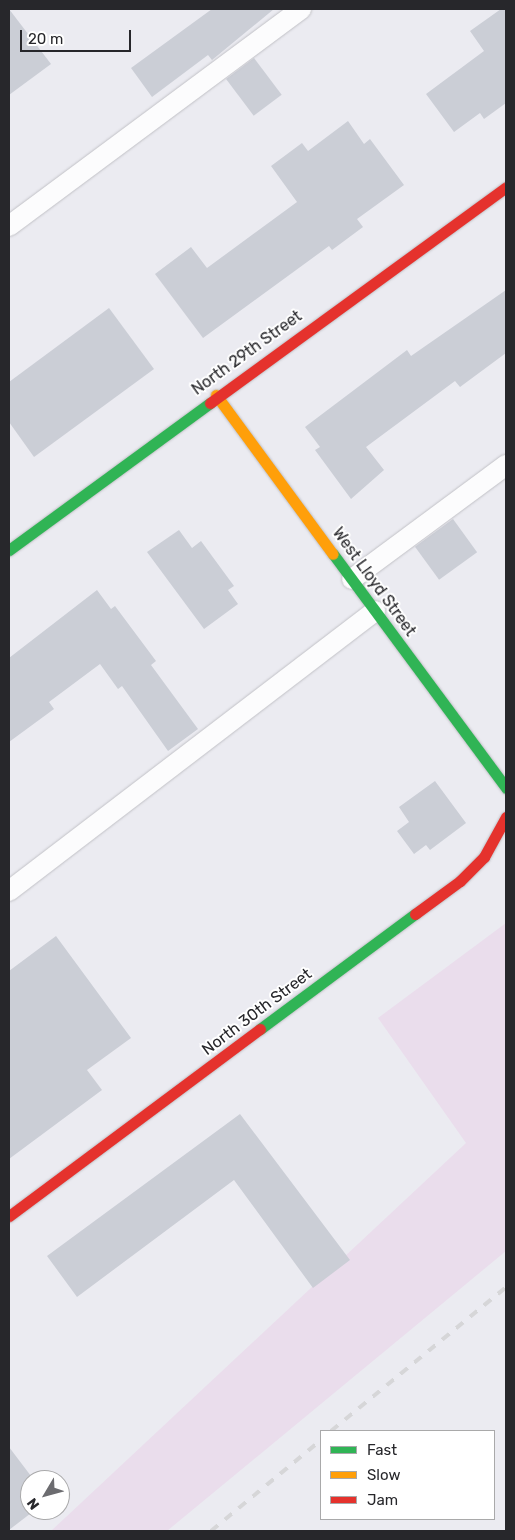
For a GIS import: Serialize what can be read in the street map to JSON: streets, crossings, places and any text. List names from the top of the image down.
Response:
{
  "streets": {
    "street": ["North 29th Street", "West Lloyd Street", "North 30th Street"]
  },
  "crossings": [
    ["North 29th Street", "West Lloyd Street"]
  ],
  "legend": ["Fast", "Slow", "Jam"],
  "scale_bar": "20 m",
  "north": "bottom left"
}
